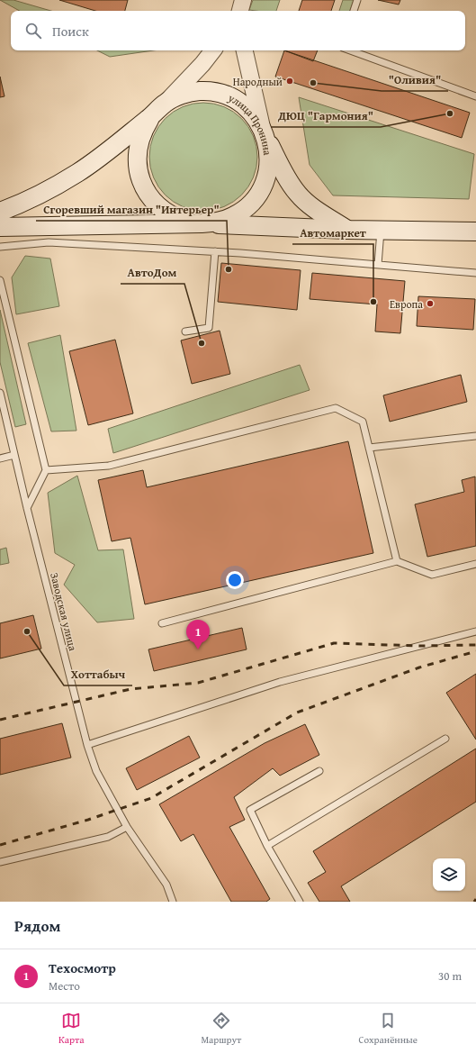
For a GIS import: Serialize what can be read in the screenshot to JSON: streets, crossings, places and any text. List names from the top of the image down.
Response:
{
  "streets": {
    "main road": ["улица Пронина"],
    "lane": ["Заводская улица"]
  },
  "places": [
    "Народный",
    "\"Оливия\"",
    "ДЮЦ \"Гармония\"",
    "Сгоревший магазин \"Интерьер\"",
    "Автомаркет",
    "Европа",
    "АвтоДом",
    "Хоттабыч"
  ],
  "page": {
    "search": "Поиск",
    "pins": "1",
    "heading": "Рядом",
    "list": [
      {
        "mark": "1",
        "name": "Техосмотр",
        "note": "Место",
        "value": "30 m"
      }
    ],
    "nav": ["Карта", "Маршрут", "Сохранённые"]
  }
}
